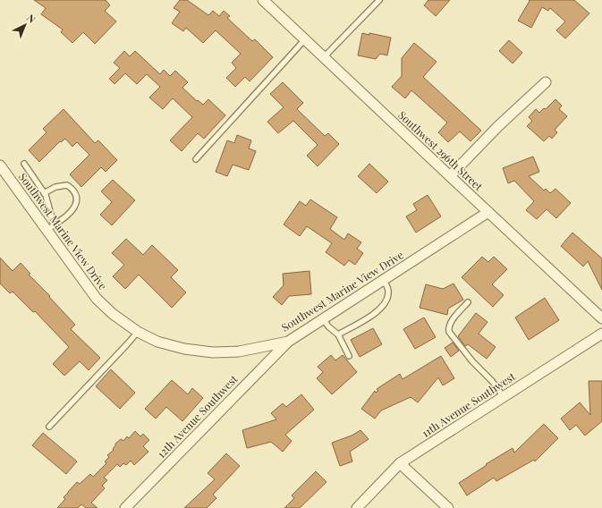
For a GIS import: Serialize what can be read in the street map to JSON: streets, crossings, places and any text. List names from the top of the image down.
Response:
{
  "streets": {
    "street": [
      "Southwest 296th Street",
      "Southwest Marine View Drive",
      "11th Avenue Southwest",
      "12th Avenue Southwest"
    ]
  },
  "crossings": [
    ["Southwest 296th Street", "Southwest Marine View Drive"],
    ["Southwest Marine View Drive", "12th Avenue Southwest"]
  ],
  "north": "top right"
}
